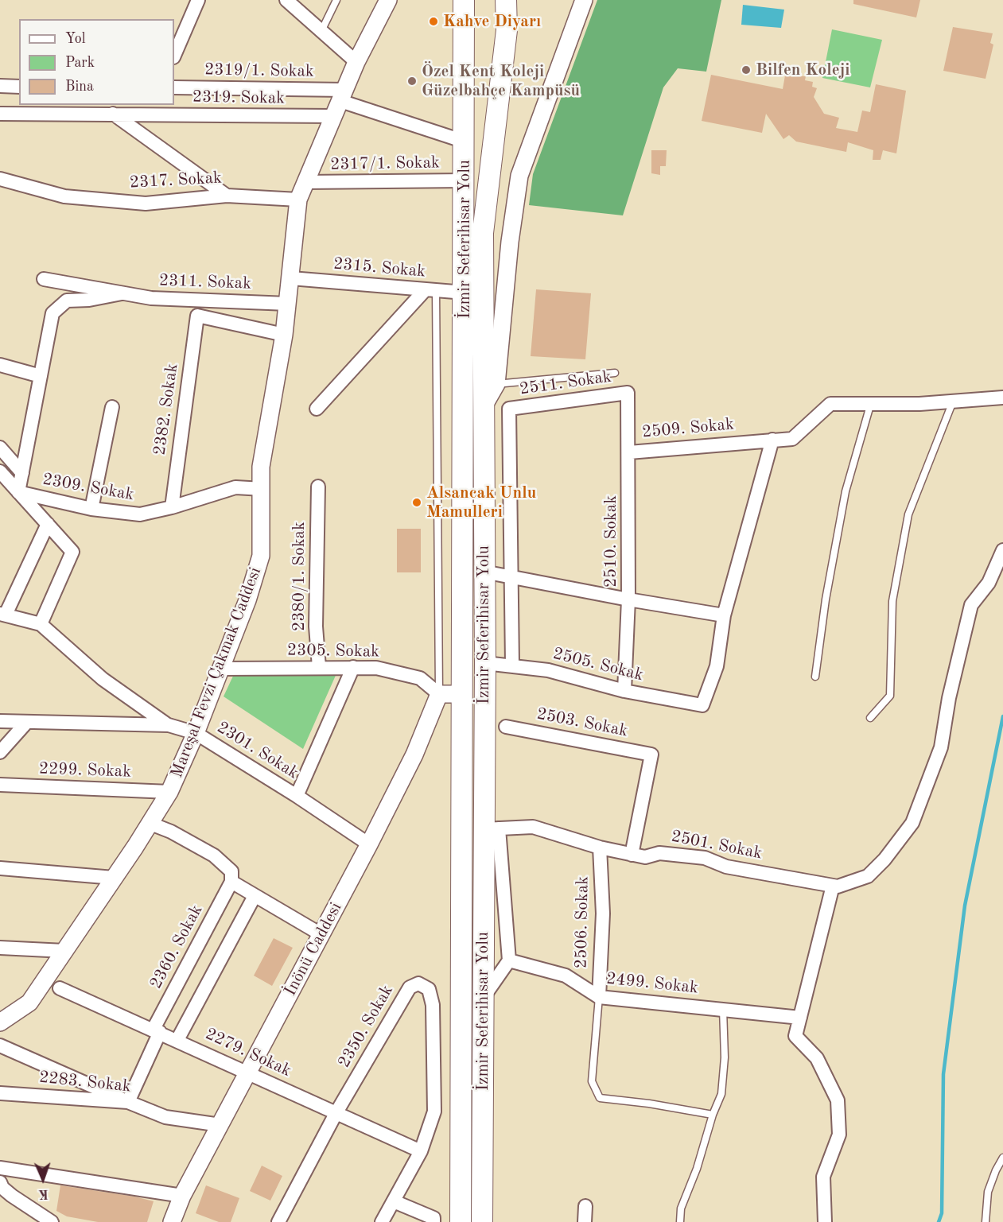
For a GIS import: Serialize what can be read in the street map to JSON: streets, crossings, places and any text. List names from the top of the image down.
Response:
{
  "streets": {
    "main road": ["İzmir Seferihisar Yolu"],
    "street": [
      "2319/1. Sokak",
      "2319. Sokak",
      "2317/1. Sokak",
      "2317. Sokak",
      "2315. Sokak",
      "2311. Sokak",
      "2511. Sokak",
      "2382. Sokak",
      "2509. Sokak",
      "2309. Sokak",
      "2510. Sokak",
      "2380/1. Sokak",
      "2305. Sokak",
      "2505. Sokak",
      "Mareşal Fevzi Çakmak Caddesi",
      "2503. Sokak",
      "2301. Sokak",
      "2299. Sokak",
      "2501. Sokak",
      "2506. Sokak",
      "2360. Sokak",
      "İnönü Caddesi",
      "2499. Sokak",
      "2350. Sokak",
      "2279. Sokak",
      "2283. Sokak"
    ]
  },
  "crossings": [
    ["2319/1. Sokak", "2319. Sokak"],
    ["2319/1. Sokak", "Mareşal Fevzi Çakmak Caddesi"],
    ["2319. Sokak", "Mareşal Fevzi Çakmak Caddesi"],
    ["2317/1. Sokak", "İzmir Seferihisar Yolu"],
    ["2317/1. Sokak", "Mareşal Fevzi Çakmak Caddesi"],
    ["2317. Sokak", "Mareşal Fevzi Çakmak Caddesi"],
    ["İzmir Seferihisar Yolu", "2315. Sokak"],
    ["İzmir Seferihisar Yolu", "2505. Sokak"],
    ["İzmir Seferihisar Yolu", "2501. Sokak"],
    ["2315. Sokak", "Mareşal Fevzi Çakmak Caddesi"],
    ["2311. Sokak", "2382. Sokak"],
    ["2311. Sokak", "Mareşal Fevzi Çakmak Caddesi"],
    ["2511. Sokak", "2510. Sokak"],
    ["2382. Sokak", "2309. Sokak"],
    ["2509. Sokak", "2510. Sokak"],
    ["2309. Sokak", "Mareşal Fevzi Çakmak Caddesi"],
    ["2510. Sokak", "2505. Sokak"],
    ["2380/1. Sokak", "2305. Sokak"],
    ["2305. Sokak", "Mareşal Fevzi Çakmak Caddesi"],
    ["2305. Sokak", "İnönü Caddesi"],
    ["Mareşal Fevzi Çakmak Caddesi", "2301. Sokak"],
    ["Mareşal Fevzi Çakmak Caddesi", "2299. Sokak"],
    ["2503. Sokak", "2501. Sokak"],
    ["2301. Sokak", "İnönü Caddesi"],
    ["2501. Sokak", "2506. Sokak"],
    ["2506. Sokak", "2499. Sokak"],
    ["2360. Sokak", "2279. Sokak"],
    ["2360. Sokak", "2283. Sokak"],
    ["İnönü Caddesi", "2279. Sokak"],
    ["İnönü Caddesi", "2283. Sokak"],
    ["2350. Sokak", "2279. Sokak"]
  ],
  "places": [
    "Kahve Diyarı",
    "Bilfen Koleji",
    "Özel Kent Koleji Güzelbahçe Kampüsü",
    "Alsancak Unlu Mamulleri"
  ],
  "legend": ["Yol", "Park", "Bina"],
  "north": "bottom"
}
